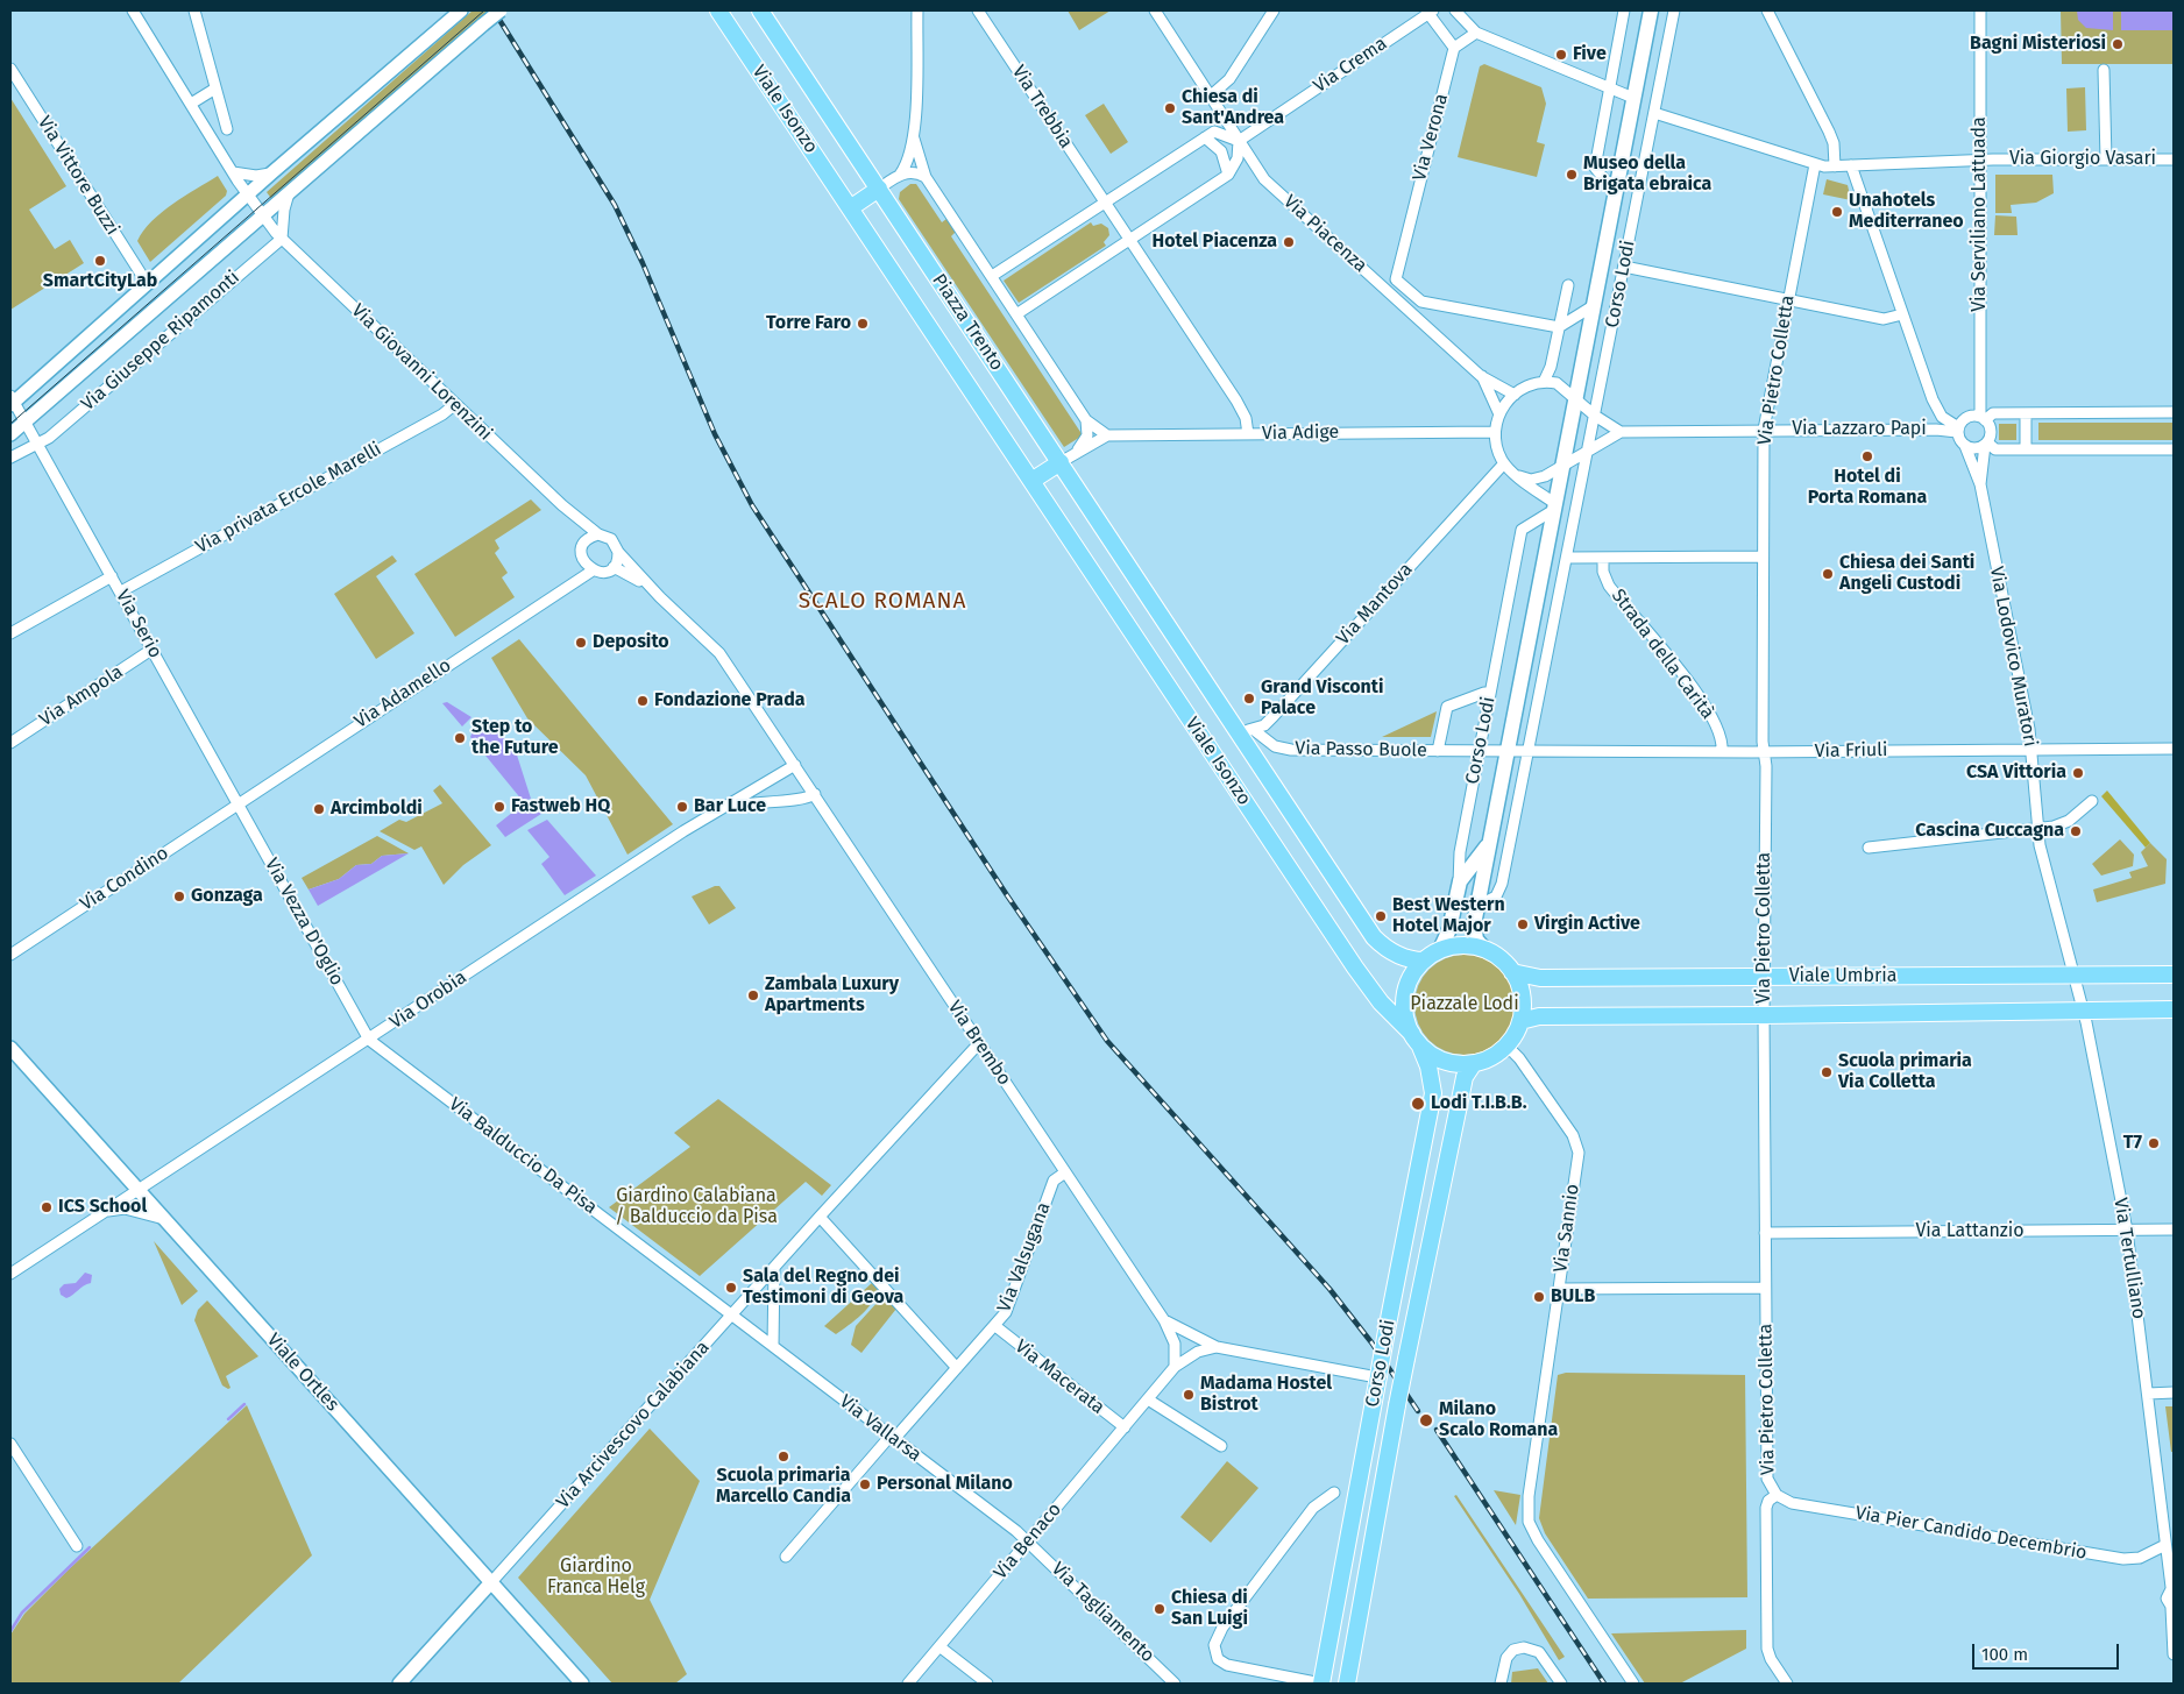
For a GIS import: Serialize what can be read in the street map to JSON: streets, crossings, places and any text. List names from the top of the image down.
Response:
{
  "streets": {
    "main road": [
      "Viale Isonzo",
      "Corso Lodi",
      "Piazza Trento",
      "Viale Umbria"
    ],
    "street": [
      "Via Crema",
      "Via Trebbia",
      "Via Verona",
      "Via Giorgio Vasari",
      "Via Vittore Buzzi",
      "Via Serviliano Lattuada",
      "Via Piacenza",
      "Via Giuseppe Ripamonti",
      "Via Pietro Colletta",
      "Via Giovanni Lorenzini",
      "Via Lazzaro Papi",
      "Via Adige",
      "Via privata Ercole Marelli",
      "Via Mantova",
      "Via Serio",
      "Strada della Carità",
      "Via Lodovico Muratori",
      "Via Adamello",
      "Via Ampola",
      "Via Passo Buole",
      "Via Friuli",
      "Via Condino",
      "Via Vezza D'Oglio",
      "Via Orobia",
      "Via Brembo",
      "Via Balduccio Da Pisa",
      "Via Sannio",
      "Via Lattanzio",
      "Via Valsugana",
      "Via Tertulliano",
      "Viale Ortles",
      "Via Macerata",
      "Via Arcivescovo Calabiana",
      "Via Vallarsa",
      "Via Pier Candido Decembrio",
      "Via Benaco",
      "Via Tagliamento"
    ]
  },
  "crossings": [
    ["Via Crema", "Via Piacenza"],
    ["Viale Isonzo", "Corso Lodi"],
    ["Viale Isonzo", "Piazza Trento"],
    ["Viale Isonzo", "Via Mantova"],
    ["Viale Isonzo", "Via Passo Buole"],
    ["Viale Isonzo", "Viale Umbria"],
    ["Viale Isonzo", "Via Sannio"],
    ["Via Verona", "Via Piacenza"],
    ["Via Giorgio Vasari", "Via Serviliano Lattuada"],
    ["Via Serviliano Lattuada", "Via Lazzaro Papi"],
    ["Via Serviliano Lattuada", "Via Lodovico Muratori"],
    ["Via Piacenza", "Corso Lodi"],
    ["Via Piacenza", "Via Lazzaro Papi"],
    ["Via Piacenza", "Via Adige"],
    ["Via Piacenza", "Via Mantova"],
    ["Corso Lodi", "Via Lazzaro Papi"],
    ["Corso Lodi", "Via Adige"],
    ["Corso Lodi", "Via Mantova"],
    ["Corso Lodi", "Via Passo Buole"],
    ["Corso Lodi", "Via Friuli"],
    ["Corso Lodi", "Viale Umbria"],
    ["Corso Lodi", "Via Brembo"],
    ["Corso Lodi", "Via Sannio"],
    ["Via Giuseppe Ripamonti", "Via Giovanni Lorenzini"],
    ["Via Giuseppe Ripamonti", "Via Serio"],
    ["Via Pietro Colletta", "Via Lazzaro Papi"],
    ["Via Pietro Colletta", "Via Friuli"],
    ["Via Pietro Colletta", "Viale Umbria"],
    ["Via Pietro Colletta", "Via Lattanzio"],
    ["Via Pietro Colletta", "Via Pier Candido Decembrio"],
    ["Via Giovanni Lorenzini", "Via privata Ercole Marelli"],
    ["Via Giovanni Lorenzini", "Via Orobia"],
    ["Via Giovanni Lorenzini", "Via Brembo"],
    ["Via Lazzaro Papi", "Via Adige"],
    ["Via Lazzaro Papi", "Via Mantova"],
    ["Via Lazzaro Papi", "Via Lodovico Muratori"],
    ["Via Adige", "Via Mantova"],
    ["Via privata Ercole Marelli", "Via Serio"],
    ["Via Mantova", "Via Passo Buole"],
    ["Via Serio", "Via Adamello"],
    ["Via Serio", "Via Ampola"],
    ["Via Serio", "Via Condino"],
    ["Via Serio", "Via Vezza D'Oglio"],
    ["Strada della Carità", "Via Friuli"],
    ["Via Lodovico Muratori", "Via Friuli"],
    ["Via Lodovico Muratori", "Viale Umbria"],
    ["Via Lodovico Muratori", "Via Tertulliano"],
    ["Via Adamello", "Via Condino"],
    ["Via Adamello", "Via Vezza D'Oglio"],
    ["Via Passo Buole", "Via Friuli"],
    ["Via Condino", "Via Vezza D'Oglio"],
    ["Via Vezza D'Oglio", "Via Orobia"],
    ["Via Vezza D'Oglio", "Via Balduccio Da Pisa"],
    ["Viale Umbria", "Via Sannio"],
    ["Viale Umbria", "Via Tertulliano"],
    ["Via Orobia", "Via Brembo"],
    ["Via Orobia", "Via Balduccio Da Pisa"],
    ["Via Orobia", "Viale Ortles"],
    ["Via Brembo", "Via Valsugana"],
    ["Via Brembo", "Via Arcivescovo Calabiana"],
    ["Via Brembo", "Via Benaco"],
    ["Via Balduccio Da Pisa", "Via Arcivescovo Calabiana"],
    ["Via Balduccio Da Pisa", "Via Vallarsa"],
    ["Via Lattanzio", "Via Tertulliano"],
    ["Via Valsugana", "Via Macerata"],
    ["Via Valsugana", "Via Vallarsa"],
    ["Via Tertulliano", "Via Pier Candido Decembrio"],
    ["Viale Ortles", "Via Arcivescovo Calabiana"],
    ["Via Macerata", "Via Benaco"],
    ["Via Arcivescovo Calabiana", "Via Vallarsa"],
    ["Via Vallarsa", "Via Benaco"],
    ["Via Vallarsa", "Via Tagliamento"],
    ["Via Benaco", "Via Tagliamento"]
  ],
  "districts": ["SCALO ROMANA"],
  "parks": ["Piazzale Lodi", "Giardino Calabiana / Balduccio da Pisa", "Giardino Franca Helg"],
  "places": [
    "Bagni Misteriosi",
    "Five",
    "Chiesa di Sant'Andrea",
    "Museo della Brigata ebraica",
    "Unahotels Mediterraneo",
    "Hotel Piacenza",
    "SmartCityLab",
    "Torre Faro",
    "Hotel di Porta Romana",
    "Chiesa dei Santi Angeli Custodi",
    "Deposito",
    "Grand Visconti Palace",
    "Fondazione Prada",
    "Step to the Future",
    "CSA Vittoria",
    "Fastweb HQ",
    "Bar Luce",
    "Arcimboldi",
    "Cascina Cuccagna",
    "Gonzaga",
    "Best Western Hotel Major",
    "Virgin Active",
    "Zambala Luxury Apartments",
    "Scuola primaria Via Colletta",
    "Lodi T.I.B.B.",
    "T7",
    "ICS School",
    "Sala del Regno dei Testimoni di Geova",
    "BULB",
    "Madama Hostel Bistrot",
    "Milano Scalo Romana",
    "Scuola primaria Marcello Candia",
    "Personal Milano",
    "Chiesa di San Luigi"
  ],
  "scale_bar": "100 m"
}
